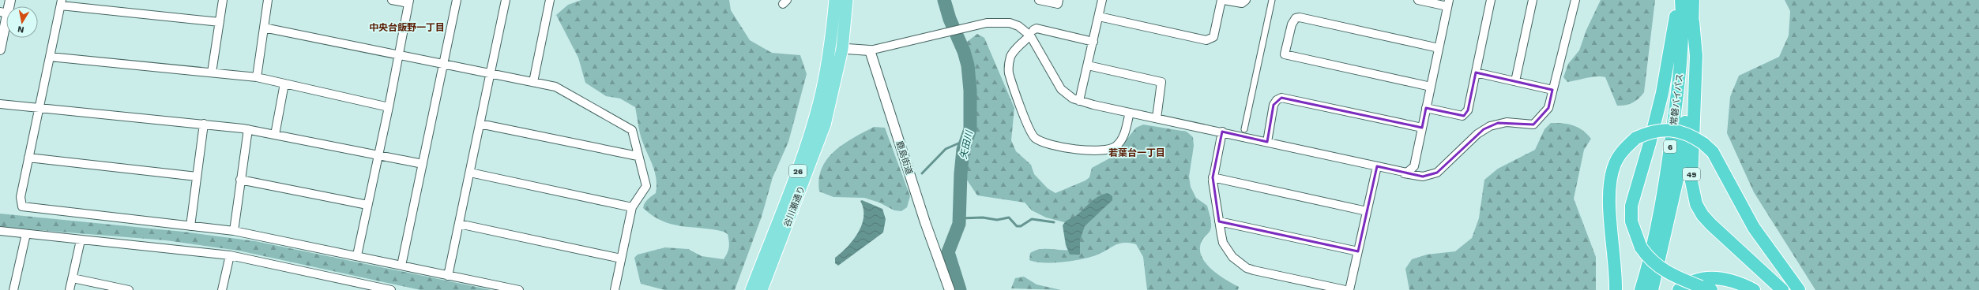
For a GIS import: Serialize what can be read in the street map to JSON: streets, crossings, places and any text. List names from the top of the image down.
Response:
{
  "streets": {
    "highway": ["常磐バイパス", "6", "49"],
    "main road": ["26", "谷川瀬通り"],
    "street": ["鹿島街道"]
  },
  "crossings": [
    ["常磐バイパス", "49"],
    ["26", "谷川瀬通り"]
  ],
  "districts": ["中央台飯野一丁目", "若葉台一丁目"],
  "water": ["矢田川"],
  "north": "bottom"
}
